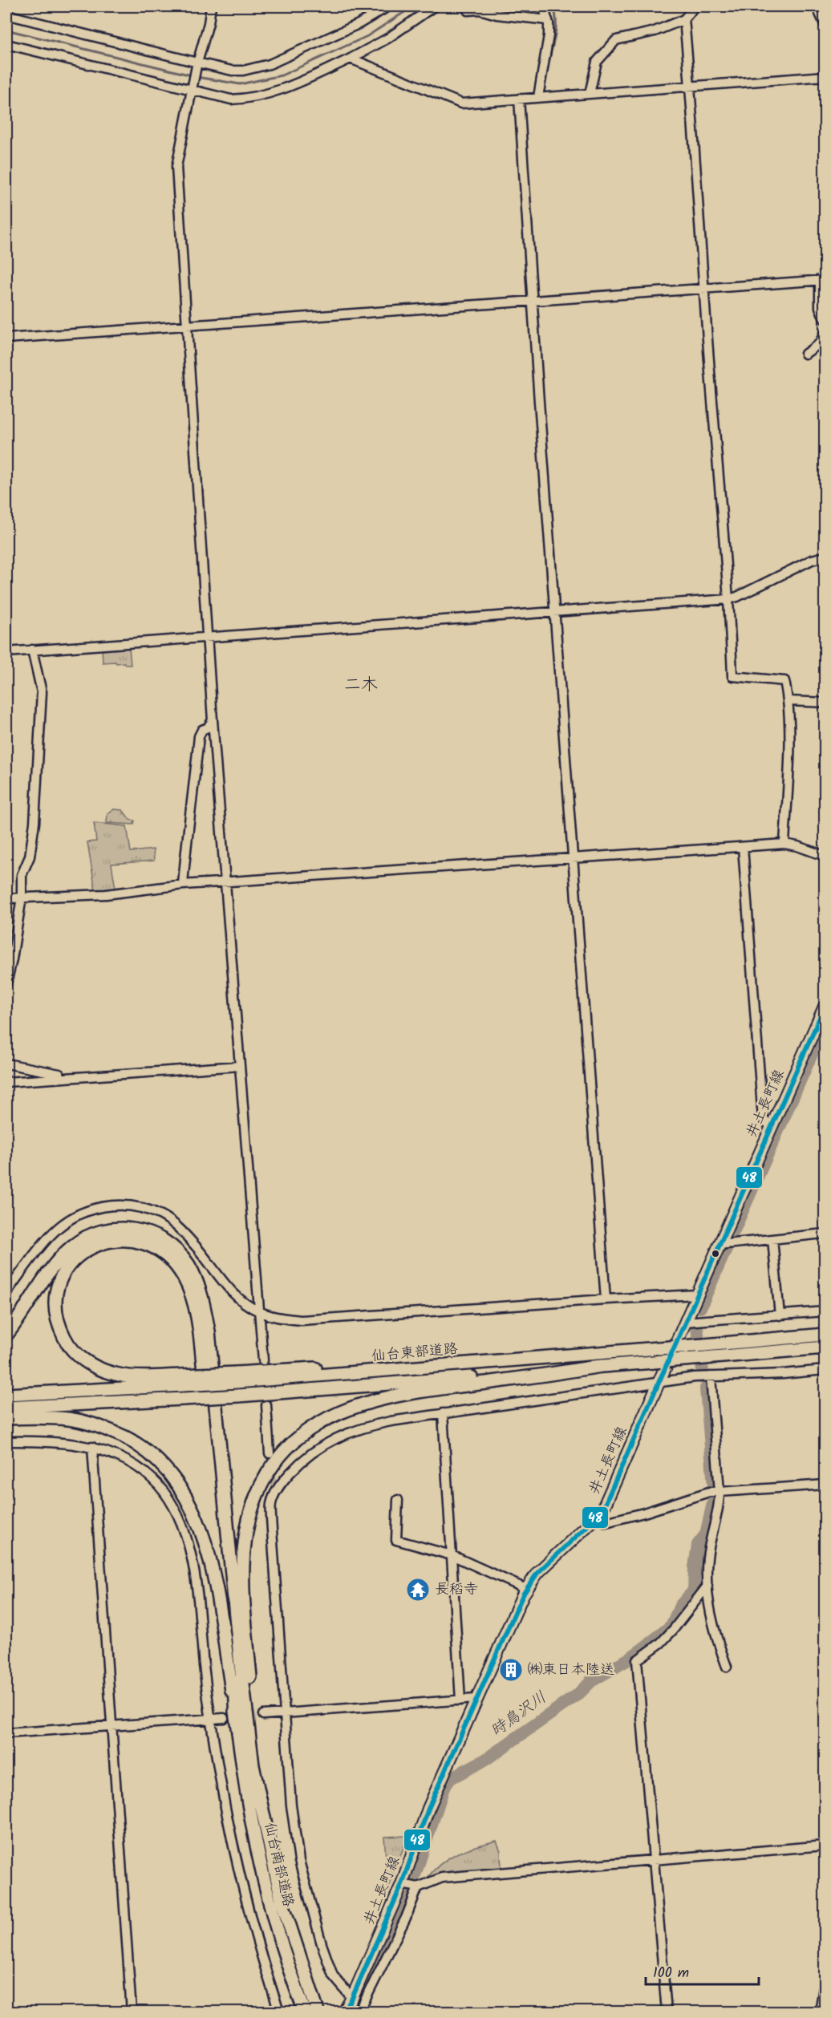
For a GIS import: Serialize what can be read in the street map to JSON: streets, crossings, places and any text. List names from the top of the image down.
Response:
{
  "streets": {
    "highway": ["仙台東部道路", "仙台南部道路"],
    "main road": ["井土長町線"]
  },
  "districts": ["二木"],
  "water": ["時鳥沢川"],
  "places": {
    "temple": ["長稻寺"],
    "building": ["㈱東日本陸送"]
  },
  "lines": ["transit line 48"],
  "scale_bar": "100 m"
}
